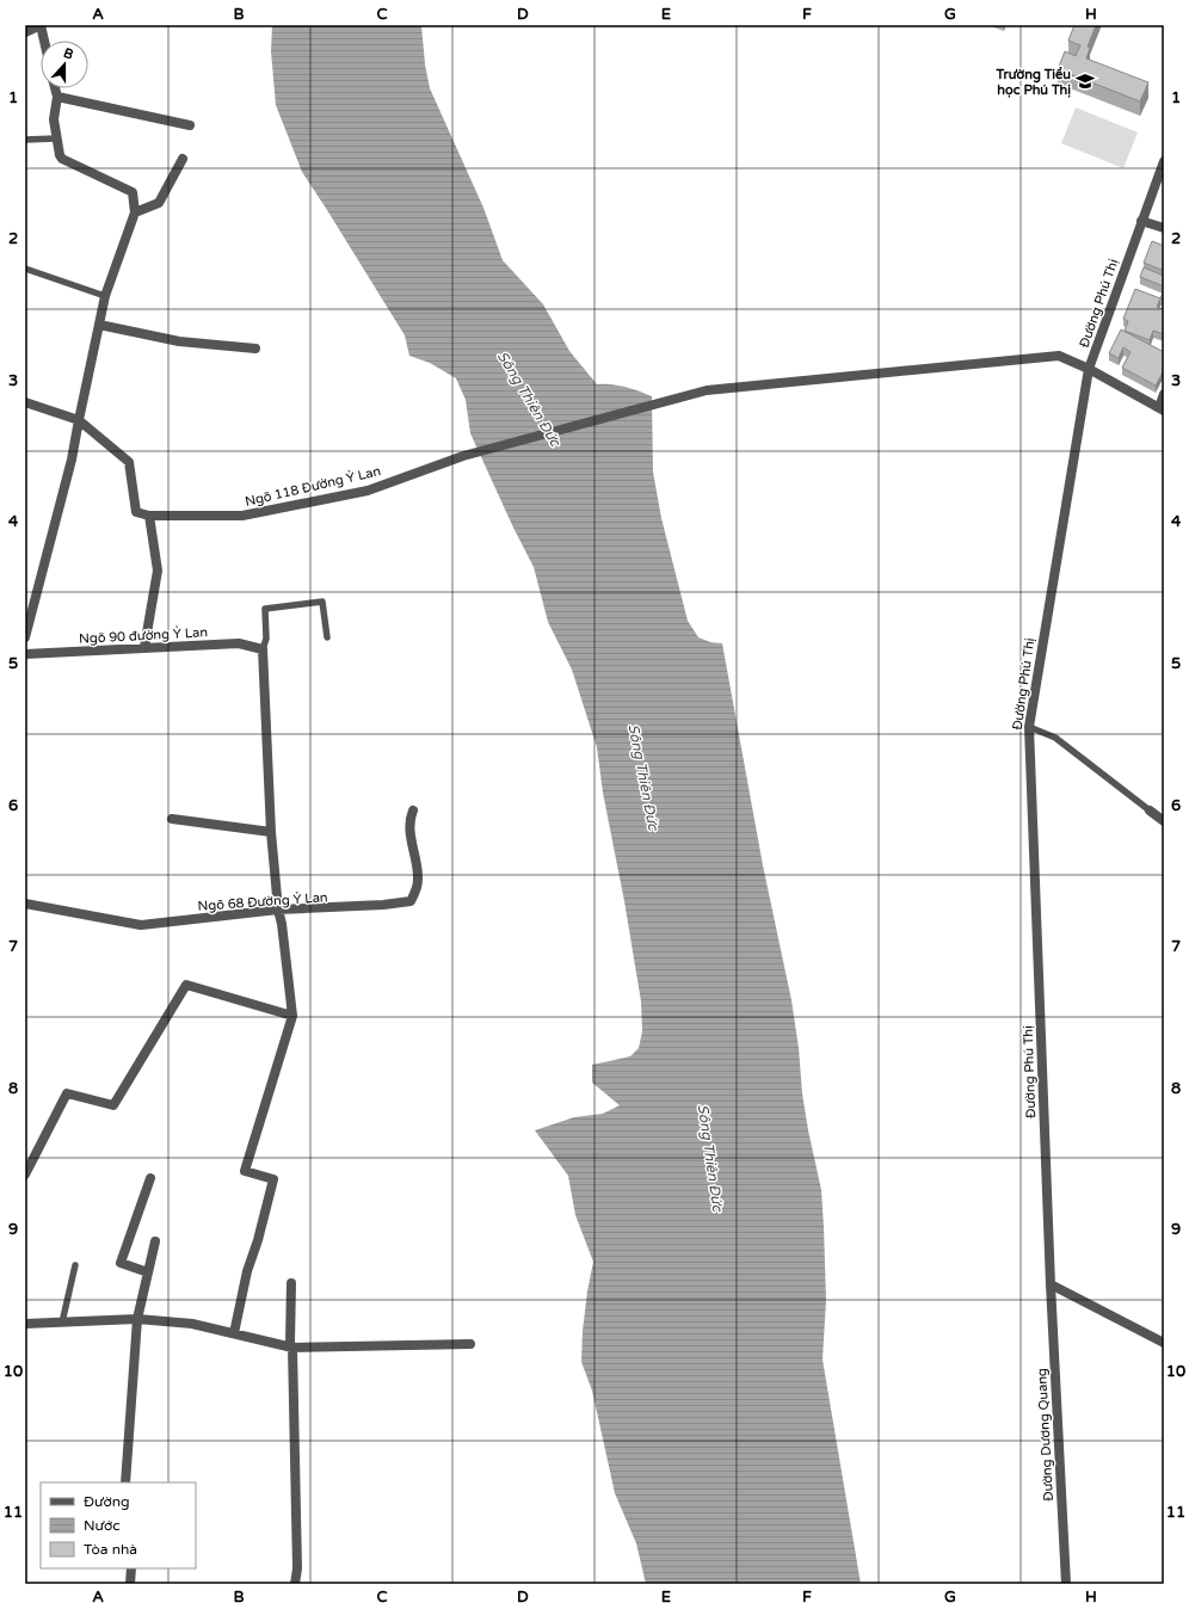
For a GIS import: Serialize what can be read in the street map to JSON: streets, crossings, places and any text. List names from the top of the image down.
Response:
{
  "streets": {
    "street": [
      "Đường Phú Thị",
      "Ngõ 118 Đường Ỷ Lan",
      "Ngõ 90 đường Ỷ Lan",
      "Ngõ 68 Đường Ỷ Lan",
      "Đường Dương Quang"
    ]
  },
  "crossings": [
    ["Đường Phú Thị", "Ngõ 118 Đường Ỷ Lan"],
    ["Đường Phú Thị", "Đường Dương Quang"]
  ],
  "water": ["Sông Thiên Đức"],
  "places": {
    "school or university": ["Trường Tiểu học Phú Thị"]
  },
  "legend": ["Đường", "Nước", "Tòa nhà"],
  "north": "top",
  "grid": {
    "columns": [
      "A",
      "B",
      "C",
      "D",
      "E",
      "F",
      "G",
      "H"
    ],
    "rows": [
      "1",
      "2",
      "3",
      "4",
      "5",
      "6",
      "7",
      "8",
      "9",
      "10",
      "11"
    ]
  }
}
